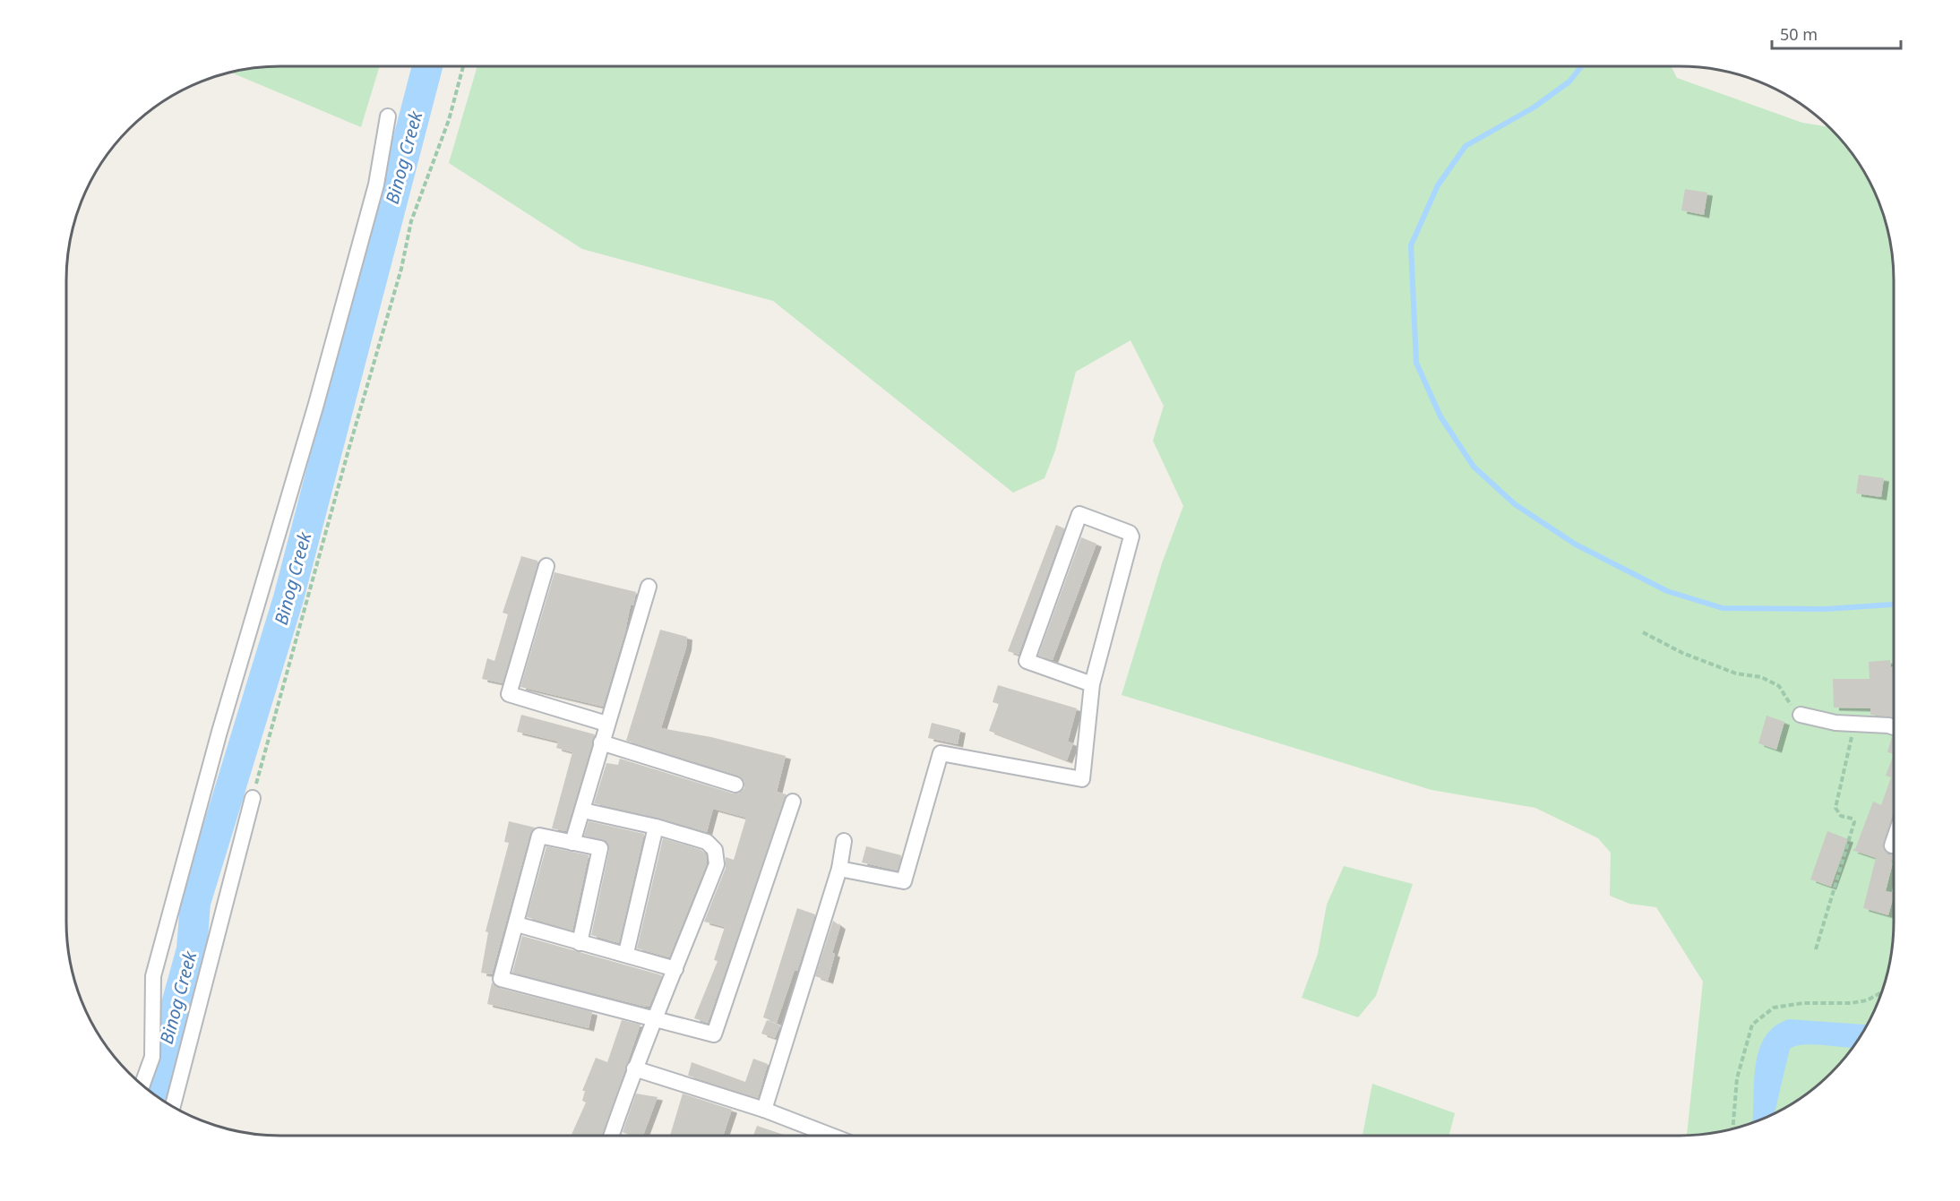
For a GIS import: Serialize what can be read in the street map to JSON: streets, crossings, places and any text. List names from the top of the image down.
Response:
{
  "water": ["Binog Creek"],
  "scale_bar": "50 m"
}
